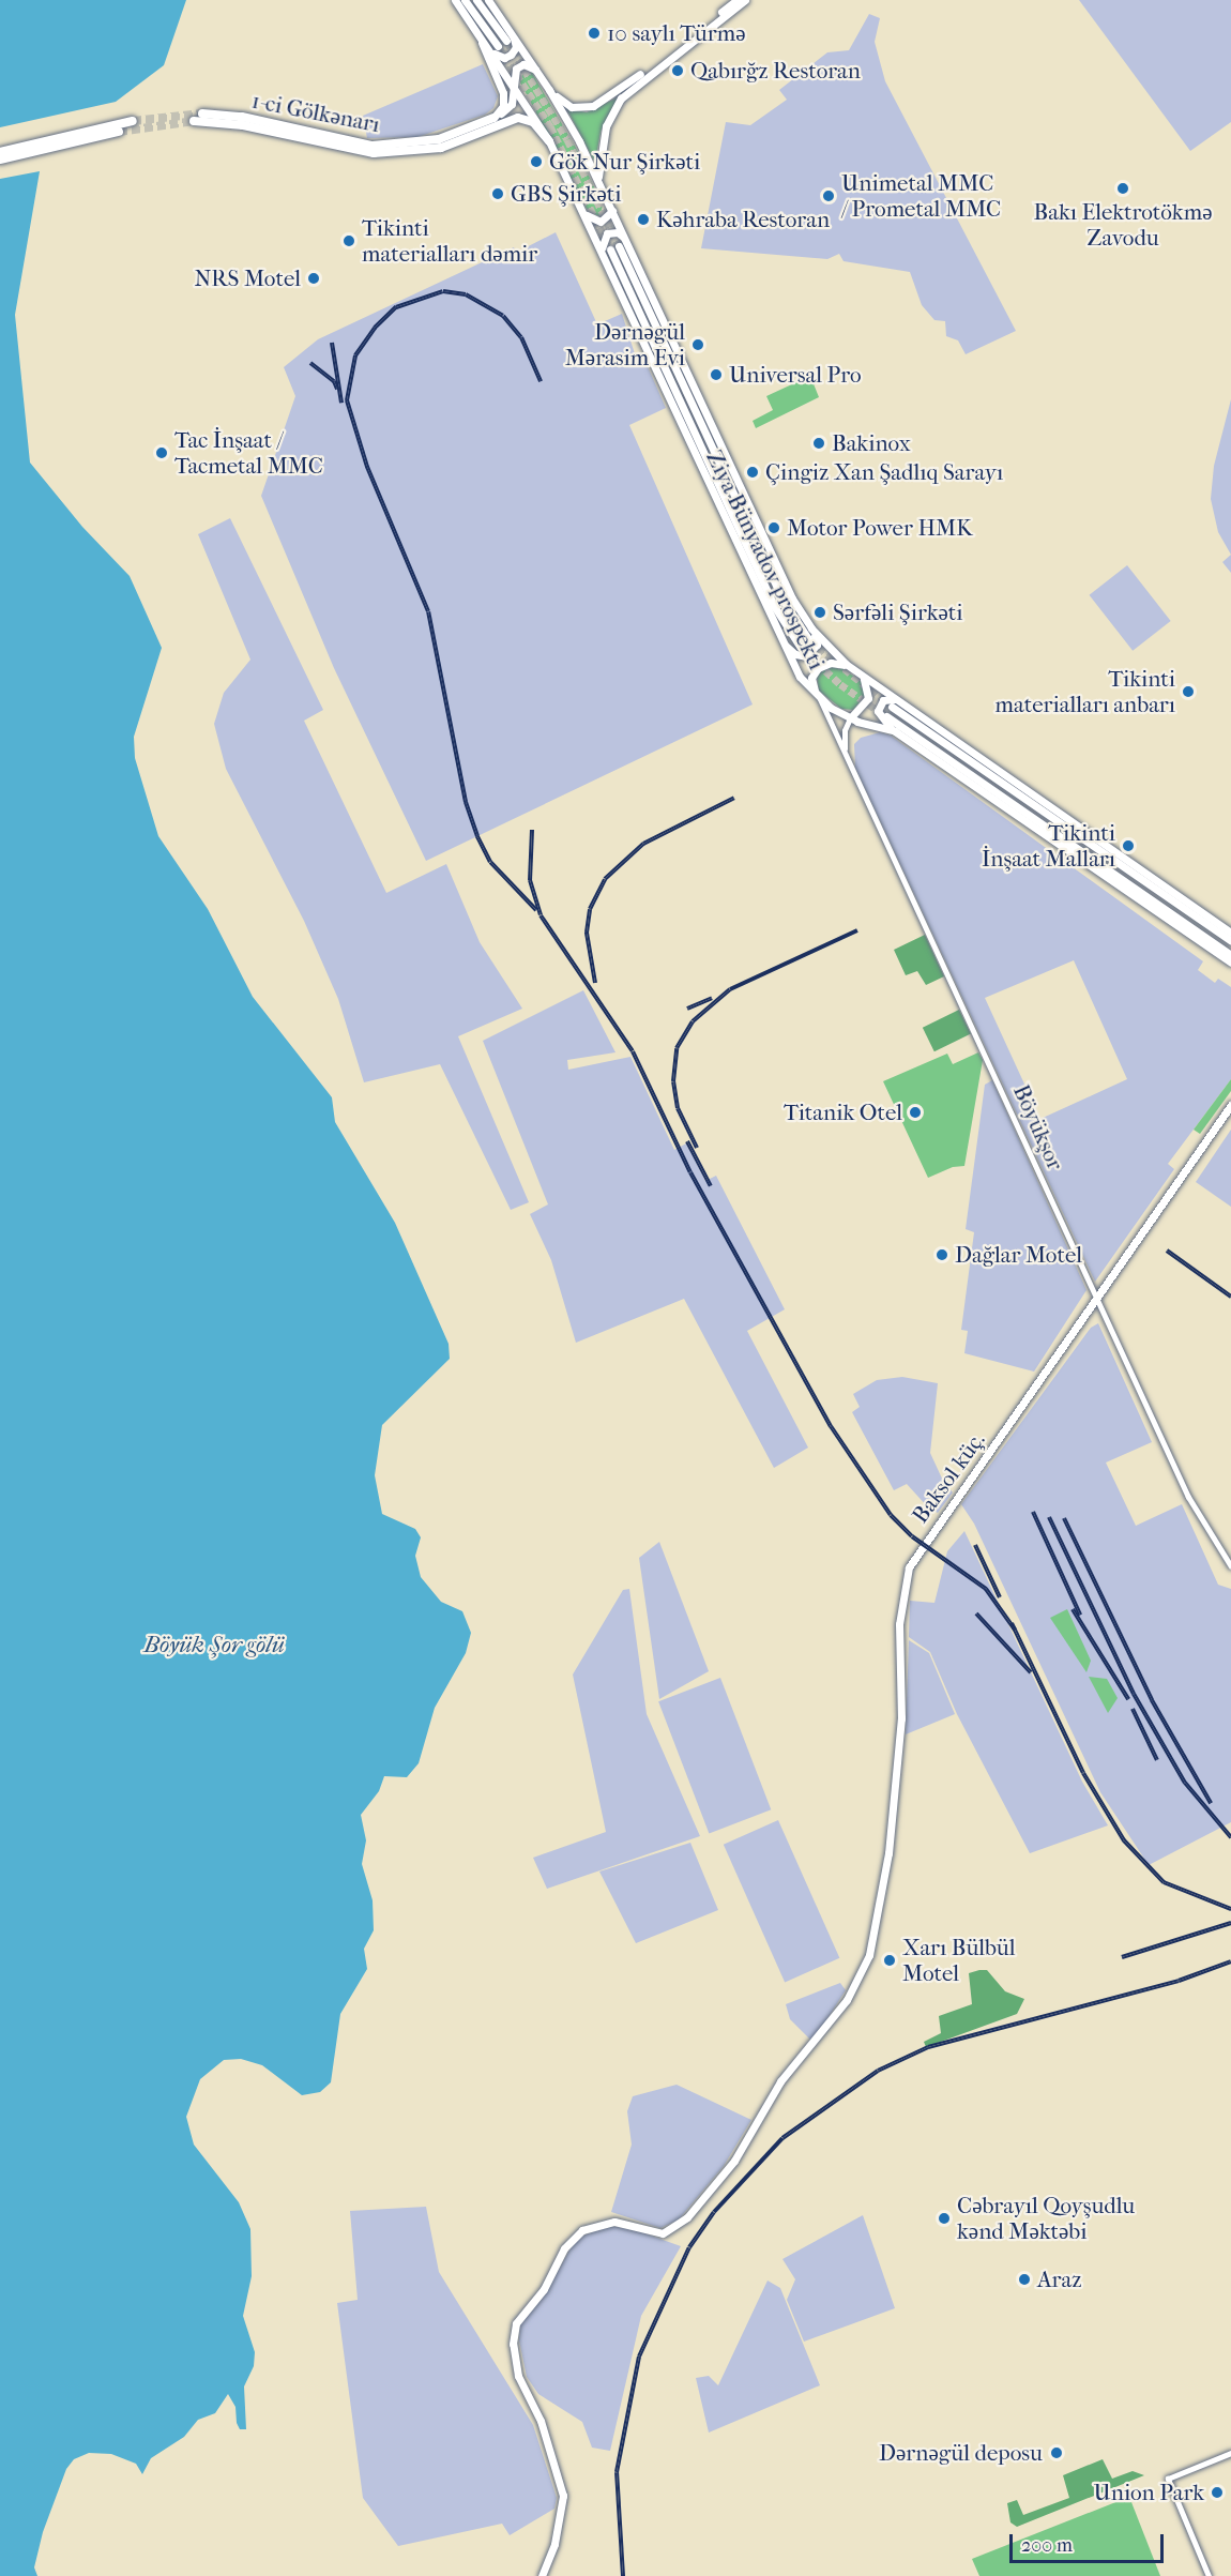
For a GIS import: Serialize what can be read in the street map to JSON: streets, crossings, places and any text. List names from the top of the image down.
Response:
{
  "streets": {
    "highway": ["1-ci Gölkənarı"],
    "main road": ["Ziya Bünyadov prospekti", "Baksol küç."],
    "street": ["Böyükşor"]
  },
  "crossings": [
    ["Ziya Bünyadov prospekti", "Böyükşor"],
    ["Böyükşor", "Baksol küç."]
  ],
  "water": ["Böyük Şor gölü"],
  "places": [
    "10 saylı Türmə",
    "Qabırğz Restoran",
    "Gök Nur Şirkəti",
    "Bakı Elektrotökmə Zavodu",
    "GBS Şirkəti",
    "Unimetal MMC / Prometal MMC",
    "Kəhraba Restoran",
    "Tikinti materialları dəmir",
    "NRS Motel",
    "Dərnəgül Mərasim Evi",
    "Universal Pro",
    "Bakinox",
    "Tac İnşaat / Tacmetal MMC",
    "Çingiz Xan Şadlıq Sarayı",
    "Motor Power HMK",
    "Sərfəli Şirkəti",
    "Tikinti materialları anbarı",
    "Tikinti İnşaat Malları",
    "Titanik Otel",
    "Dağlar Motel",
    "Xarı Bülbül Motel",
    "Cəbrayıl Qoyşudlu kənd Məktəbi",
    "Araz",
    "Dərnəgül deposu",
    "Union Park"
  ],
  "scale_bar": "200 m"
}
